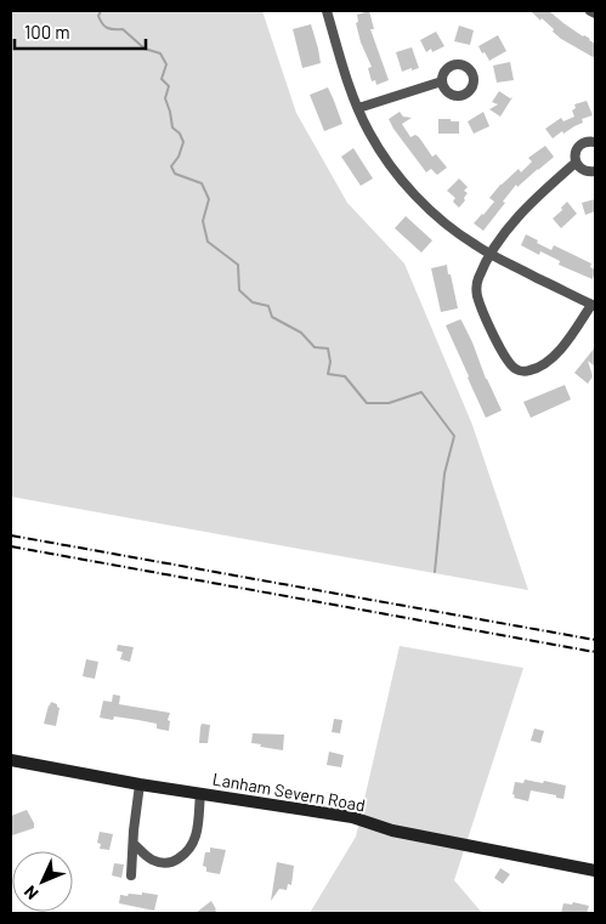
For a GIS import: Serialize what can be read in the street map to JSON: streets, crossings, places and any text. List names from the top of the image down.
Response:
{
  "streets": {
    "main road": ["Lanham Severn Road"]
  },
  "scale_bar": "100 m",
  "north": "bottom left"
}
